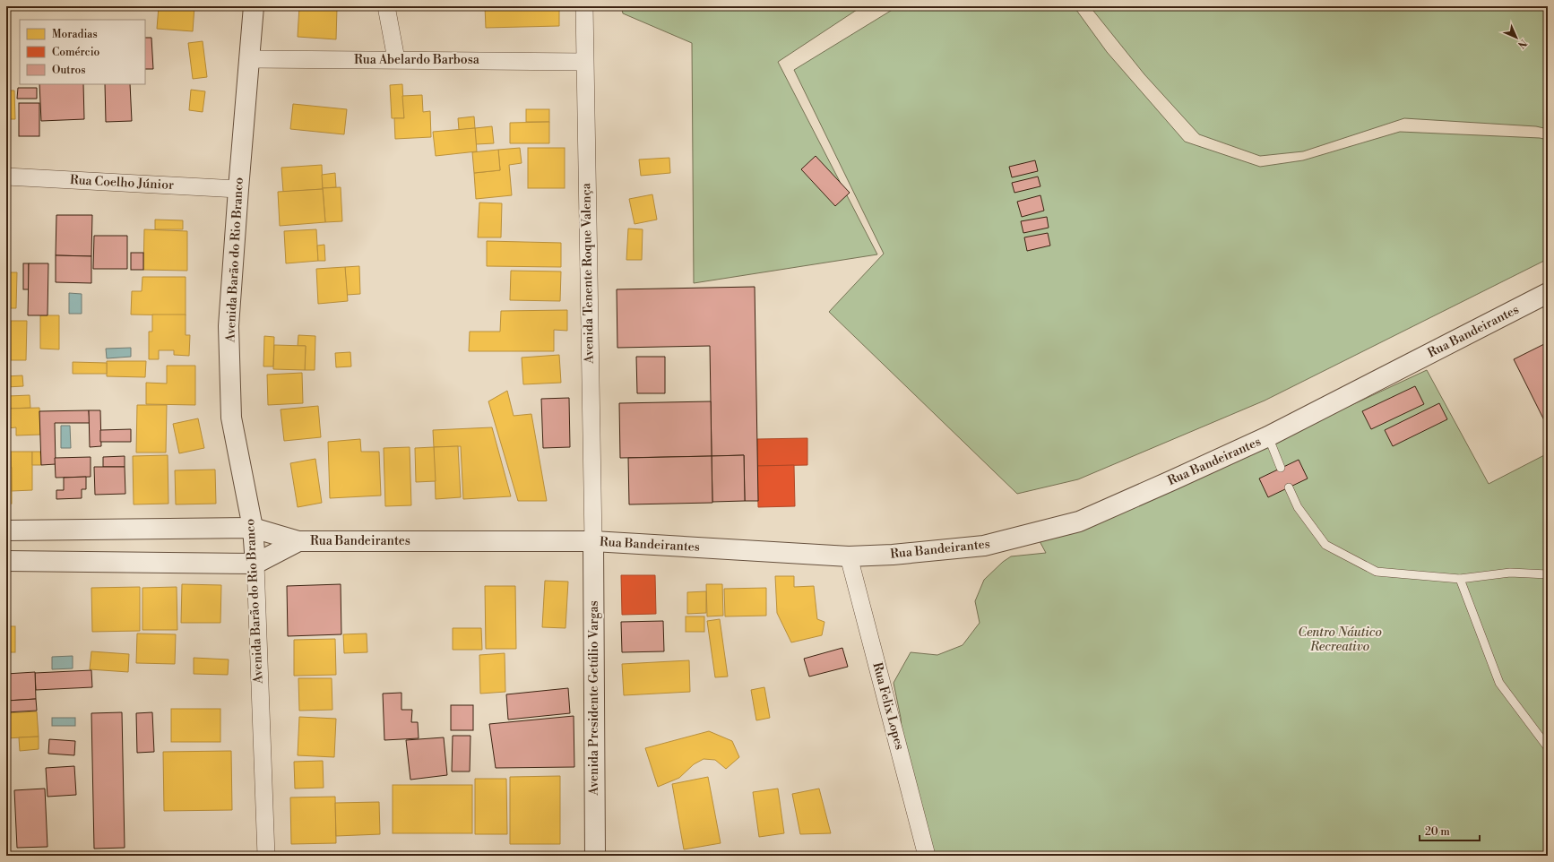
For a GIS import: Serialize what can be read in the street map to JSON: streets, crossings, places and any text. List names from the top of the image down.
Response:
{
  "streets": {
    "street": [
      "Rua Abelardo Barbosa",
      "Rua Coelho Júnior",
      "Avenida Barão do Rio Branco",
      "Avenida Tenente Roque Valença",
      "Rua Bandeirantes",
      "Avenida Presidente Getúlio Vargas",
      "Rua Felix Lopes"
    ]
  },
  "crossings": [
    ["Rua Abelardo Barbosa", "Avenida Barão do Rio Branco"],
    ["Rua Abelardo Barbosa", "Avenida Tenente Roque Valença"],
    ["Rua Coelho Júnior", "Avenida Barão do Rio Branco"],
    ["Avenida Barão do Rio Branco", "Rua Bandeirantes"],
    ["Avenida Tenente Roque Valença", "Rua Bandeirantes"],
    ["Avenida Tenente Roque Valença", "Avenida Presidente Getúlio Vargas"],
    ["Rua Bandeirantes", "Avenida Presidente Getúlio Vargas"],
    ["Rua Bandeirantes", "Rua Felix Lopes"]
  ],
  "parks": ["Centro Náutico Recreativo"],
  "legend": ["Moradias", "Comércio", "Outros"],
  "scale_bar": "20 m",
  "north": "bottom right"
}
